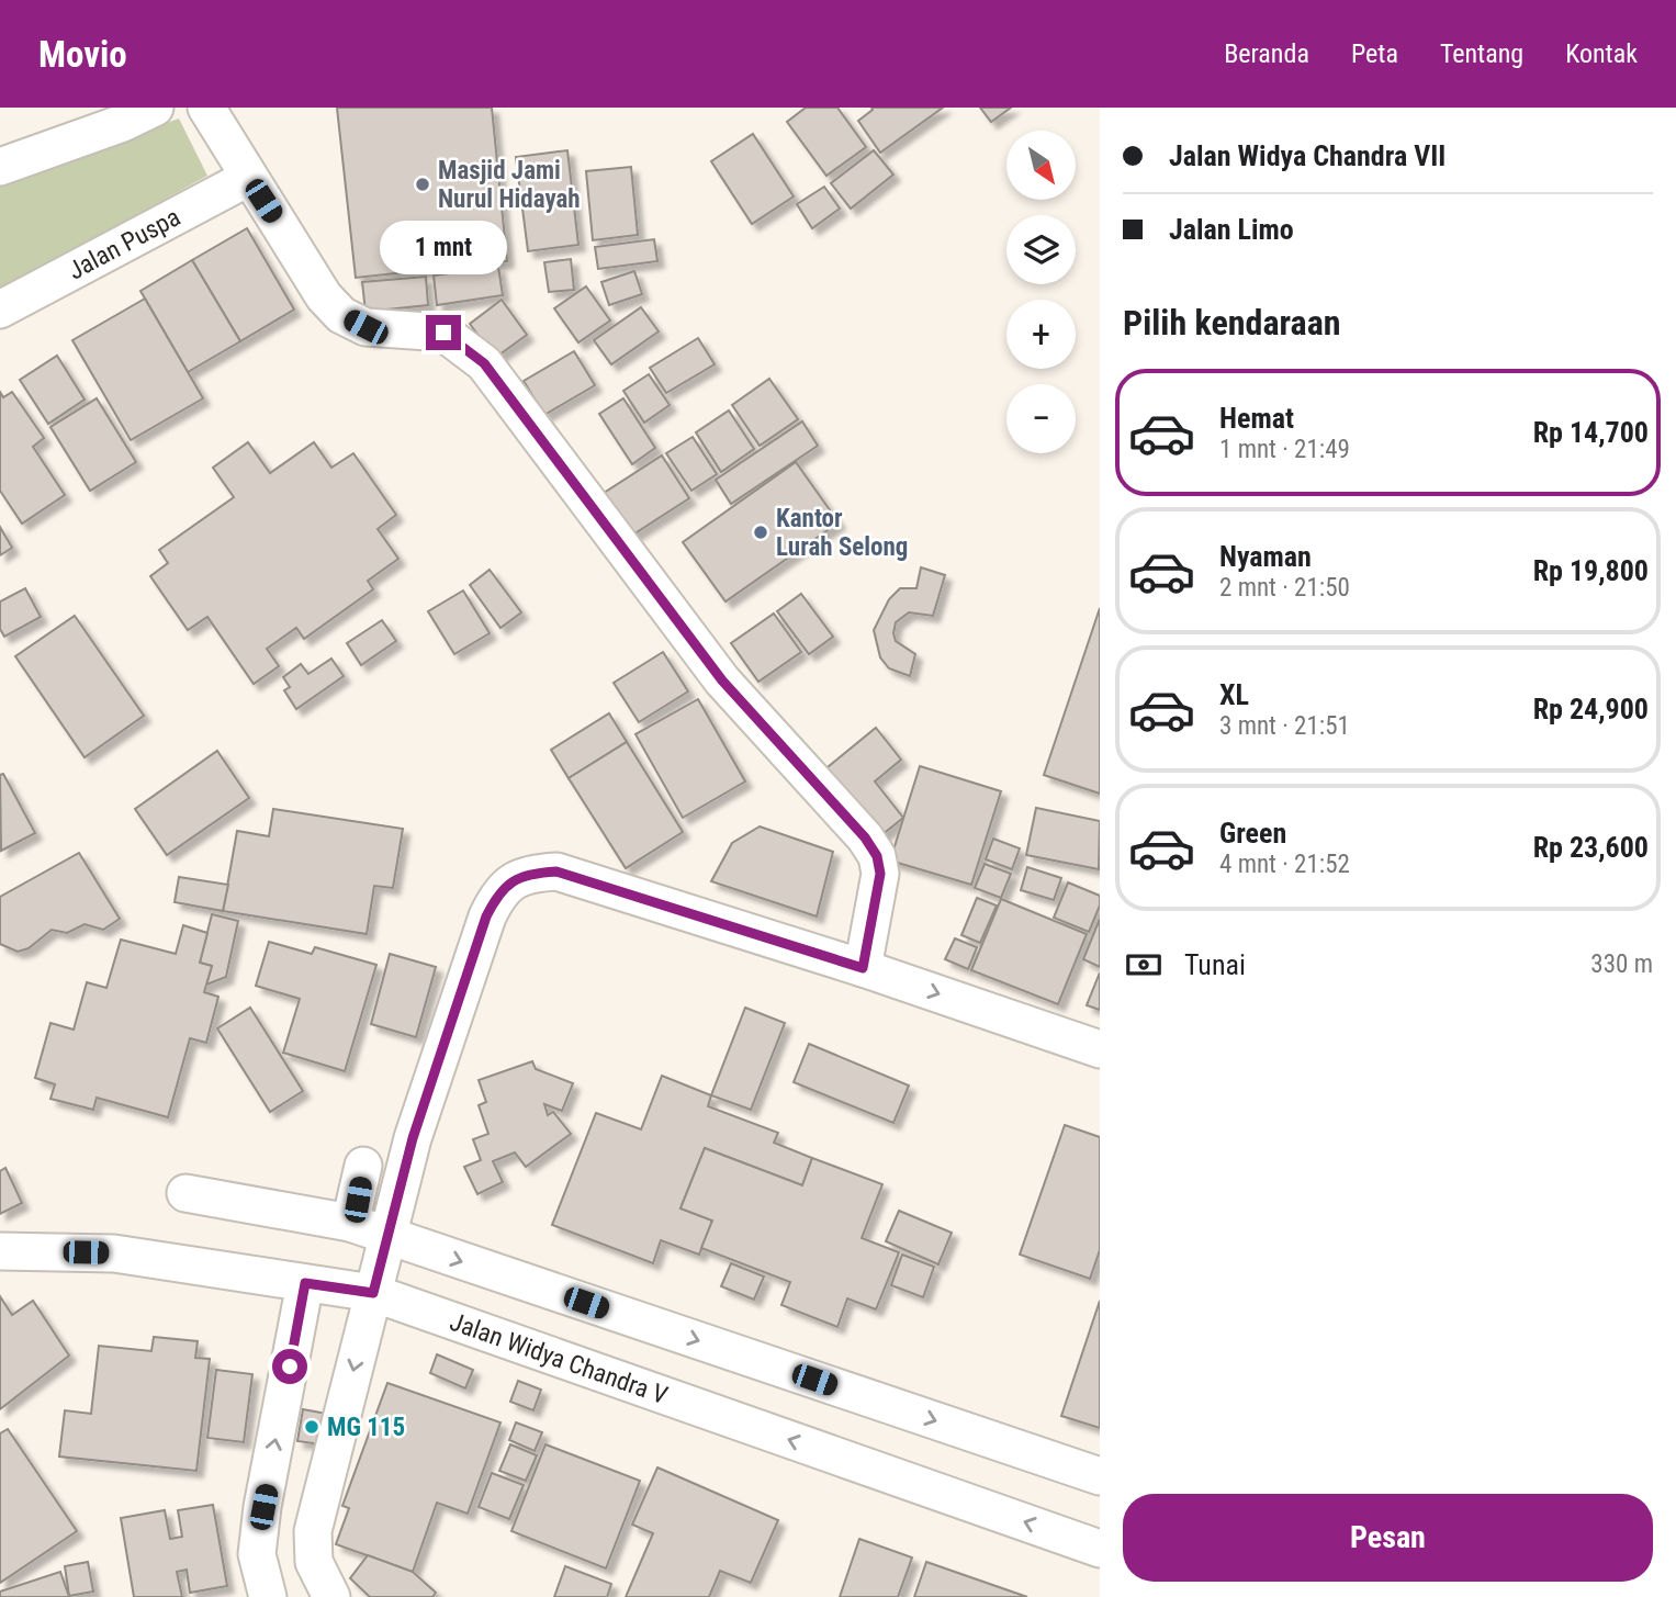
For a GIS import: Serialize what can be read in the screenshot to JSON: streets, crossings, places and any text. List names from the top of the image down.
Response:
{
  "streets": {
    "street": ["Jalan Puspa", "Jalan Widya Chandra V"]
  },
  "places": ["Masjid Jami Nurul Hidayah", "Kantor Lurah Selong", "MG 115"],
  "north": "bottom right",
  "page": {
    "header": "Movio",
    "nav": [
      "Beranda",
      "Peta",
      "Tentang",
      "Kontak"
    ],
    "banner": ["Jalan Widya Chandra VII", "Jalan Limo"],
    "map_buttons": ["+", "−"],
    "bubble": "1 mnt",
    "heading": "Pilih kendaraan",
    "list": [
      {
        "name": "Hemat",
        "note": "1 mnt · 21:49",
        "value": "Rp 14,700"
      },
      {
        "name": "Nyaman",
        "note": "2 mnt · 21:50",
        "value": "Rp 19,800"
      },
      {
        "name": "XL",
        "note": "3 mnt · 21:51",
        "value": "Rp 24,900"
      },
      {
        "name": "Green",
        "note": "4 mnt · 21:52",
        "value": "Rp 23,600"
      }
    ],
    "pay": ["Tunai", "330 m"],
    "buttons": "Pesan"
  }
}
